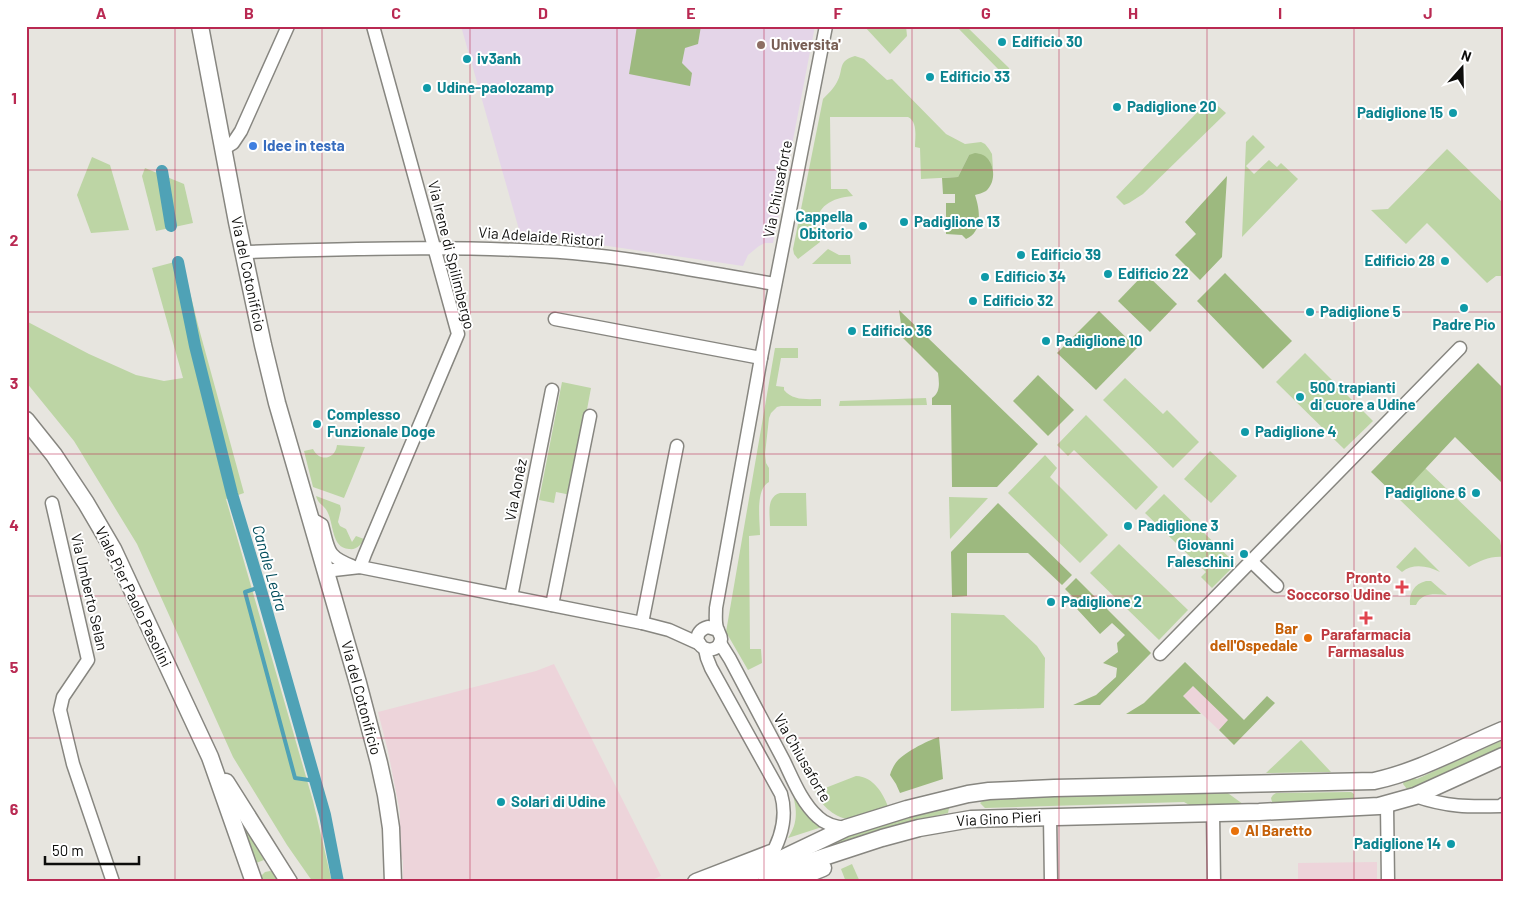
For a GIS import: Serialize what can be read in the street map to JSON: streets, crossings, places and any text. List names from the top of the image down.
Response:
{
  "streets": {
    "main road": ["Via del Cotonificio", "Viale Pier Paolo Pasolini", "Via Gino Pieri"],
    "street": [
      "Via Chiusaforte",
      "Via Adelaide Ristori",
      "Via Irene di Spilimbergo",
      "Via Aonêz",
      "Via Umberto Selan"
    ]
  },
  "crossings": [
    ["Via Chiusaforte", "Via Adelaide Ristori"],
    ["Via Chiusaforte", "Via Gino Pieri"],
    ["Via Adelaide Ristori", "Via Irene di Spilimbergo"],
    ["Via Adelaide Ristori", "Via del Cotonificio"],
    ["Via Irene di Spilimbergo", "Via del Cotonificio"]
  ],
  "water": ["Canale Ledra"],
  "places": {
    "other": [
      "Edificio 30",
      "Universita'",
      "iv3anh",
      "Edificio 33",
      "Udine-paolozamp",
      "Padiglione 20",
      "Padiglione 15",
      "Idee in testa",
      "Padiglione 13",
      "Cappella Obitorio",
      "Edificio 39",
      "Edificio 28",
      "Edificio 22",
      "Edificio 34",
      "Edificio 32",
      "Padre Pio",
      "Padiglione 5",
      "Edificio 36",
      "Padiglione 10",
      "500 trapianti di cuore a Udine",
      "Complesso Funzionale Doge",
      "Padiglione 4",
      "Padiglione 6",
      "Padiglione 3",
      "Giovanni Faleschini",
      "Padiglione 2",
      "Bar dell'Ospedale",
      "Solari di Udine",
      "Al Baretto",
      "Padiglione 14"
    ],
    "health": ["Pronto Soccorso Udine", "Parafarmacia Farmasalus"]
  },
  "scale_bar": "50 m",
  "north": "top",
  "grid": {
    "columns": [
      "A",
      "B",
      "C",
      "D",
      "E",
      "F",
      "G",
      "H",
      "I",
      "J"
    ],
    "rows": [
      "1",
      "2",
      "3",
      "4",
      "5",
      "6"
    ]
  }
}
